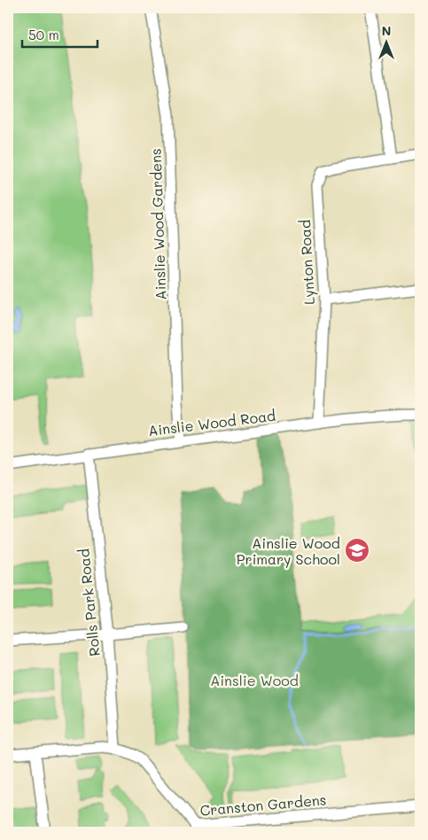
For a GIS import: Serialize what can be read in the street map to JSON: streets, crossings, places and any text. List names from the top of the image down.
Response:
{
  "streets": {
    "street": [
      "Ainslie Wood Gardens",
      "Lynton Road",
      "Ainslie Wood Road",
      "Rolls Park Road",
      "Cranston Gardens"
    ]
  },
  "crossings": [
    ["Ainslie Wood Gardens", "Ainslie Wood Road"],
    ["Lynton Road", "Ainslie Wood Road"],
    ["Ainslie Wood Road", "Rolls Park Road"],
    ["Rolls Park Road", "Cranston Gardens"]
  ],
  "parks": ["Ainslie Wood"],
  "places": {
    "school or university": ["Ainslie Wood Primary School"]
  },
  "scale_bar": "50 m",
  "north": "top"
}
